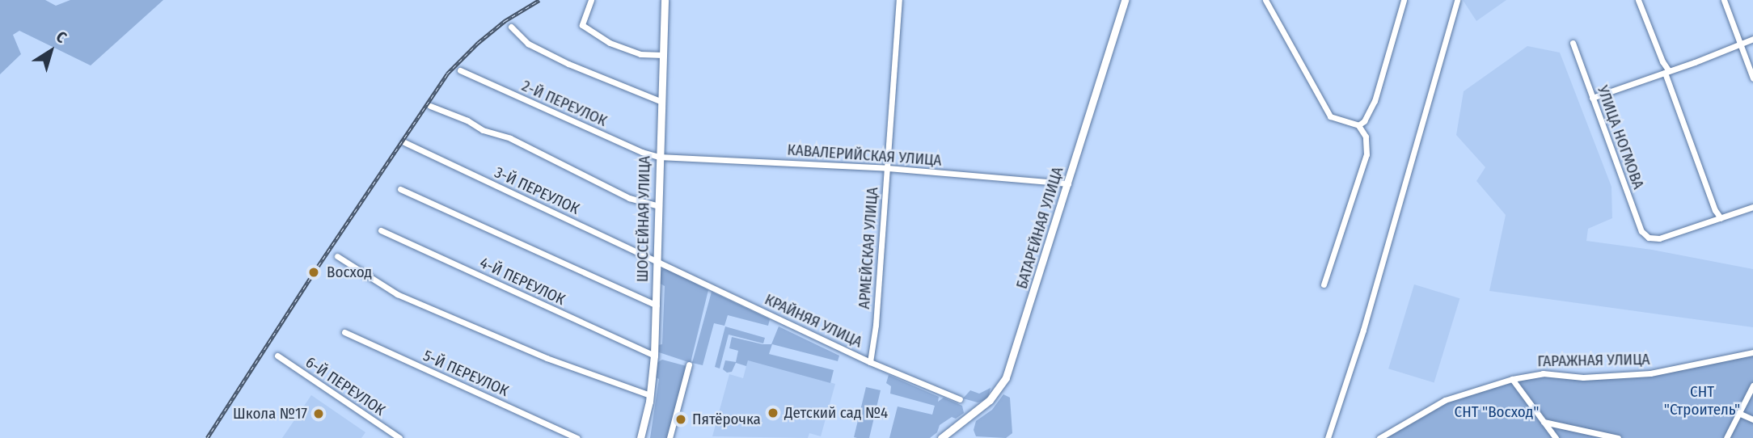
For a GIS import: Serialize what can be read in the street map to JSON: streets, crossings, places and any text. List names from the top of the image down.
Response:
{
  "streets": {
    "main road": ["ШОССЕЙНАЯ УЛИЦА", "БАТАРЕЙНАЯ УЛИЦА"],
    "street": [
      "2-Й ПЕРЕУЛОК",
      "УЛИЦА НОГМОВА",
      "КАВАЛЕРИЙСКАЯ УЛИЦА",
      "3-Й ПЕРЕУЛОК",
      "АРМЕЙСКАЯ УЛИЦА",
      "4-Й ПЕРЕУЛОК",
      "КРАЙНЯЯ УЛИЦА",
      "ГАРАЖНАЯ УЛИЦА",
      "5-Й ПЕРЕУЛОК",
      "6-Й ПЕРЕУЛОК"
    ]
  },
  "crossings": [
    ["2-Й ПЕРЕУЛОК", "КАВАЛЕРИЙСКАЯ УЛИЦА"],
    ["2-Й ПЕРЕУЛОК", "ШОССЕЙНАЯ УЛИЦА"],
    ["КАВАЛЕРИЙСКАЯ УЛИЦА", "ШОССЕЙНАЯ УЛИЦА"],
    ["КАВАЛЕРИЙСКАЯ УЛИЦА", "БАТАРЕЙНАЯ УЛИЦА"],
    ["КАВАЛЕРИЙСКАЯ УЛИЦА", "АРМЕЙСКАЯ УЛИЦА"],
    ["3-Й ПЕРЕУЛОК", "ШОССЕЙНАЯ УЛИЦА"],
    ["3-Й ПЕРЕУЛОК", "КРАЙНЯЯ УЛИЦА"],
    ["ШОССЕЙНАЯ УЛИЦА", "4-Й ПЕРЕУЛОК"],
    ["ШОССЕЙНАЯ УЛИЦА", "КРАЙНЯЯ УЛИЦА"],
    ["АРМЕЙСКАЯ УЛИЦА", "КРАЙНЯЯ УЛИЦА"]
  ],
  "parks": ["СНТ \"Строитель\"", "СНТ \"Восход\""],
  "places": [
    "Восход",
    "Детский сад №4",
    "Школа №17",
    "Пятёрочка"
  ],
  "north": "top right"
}
